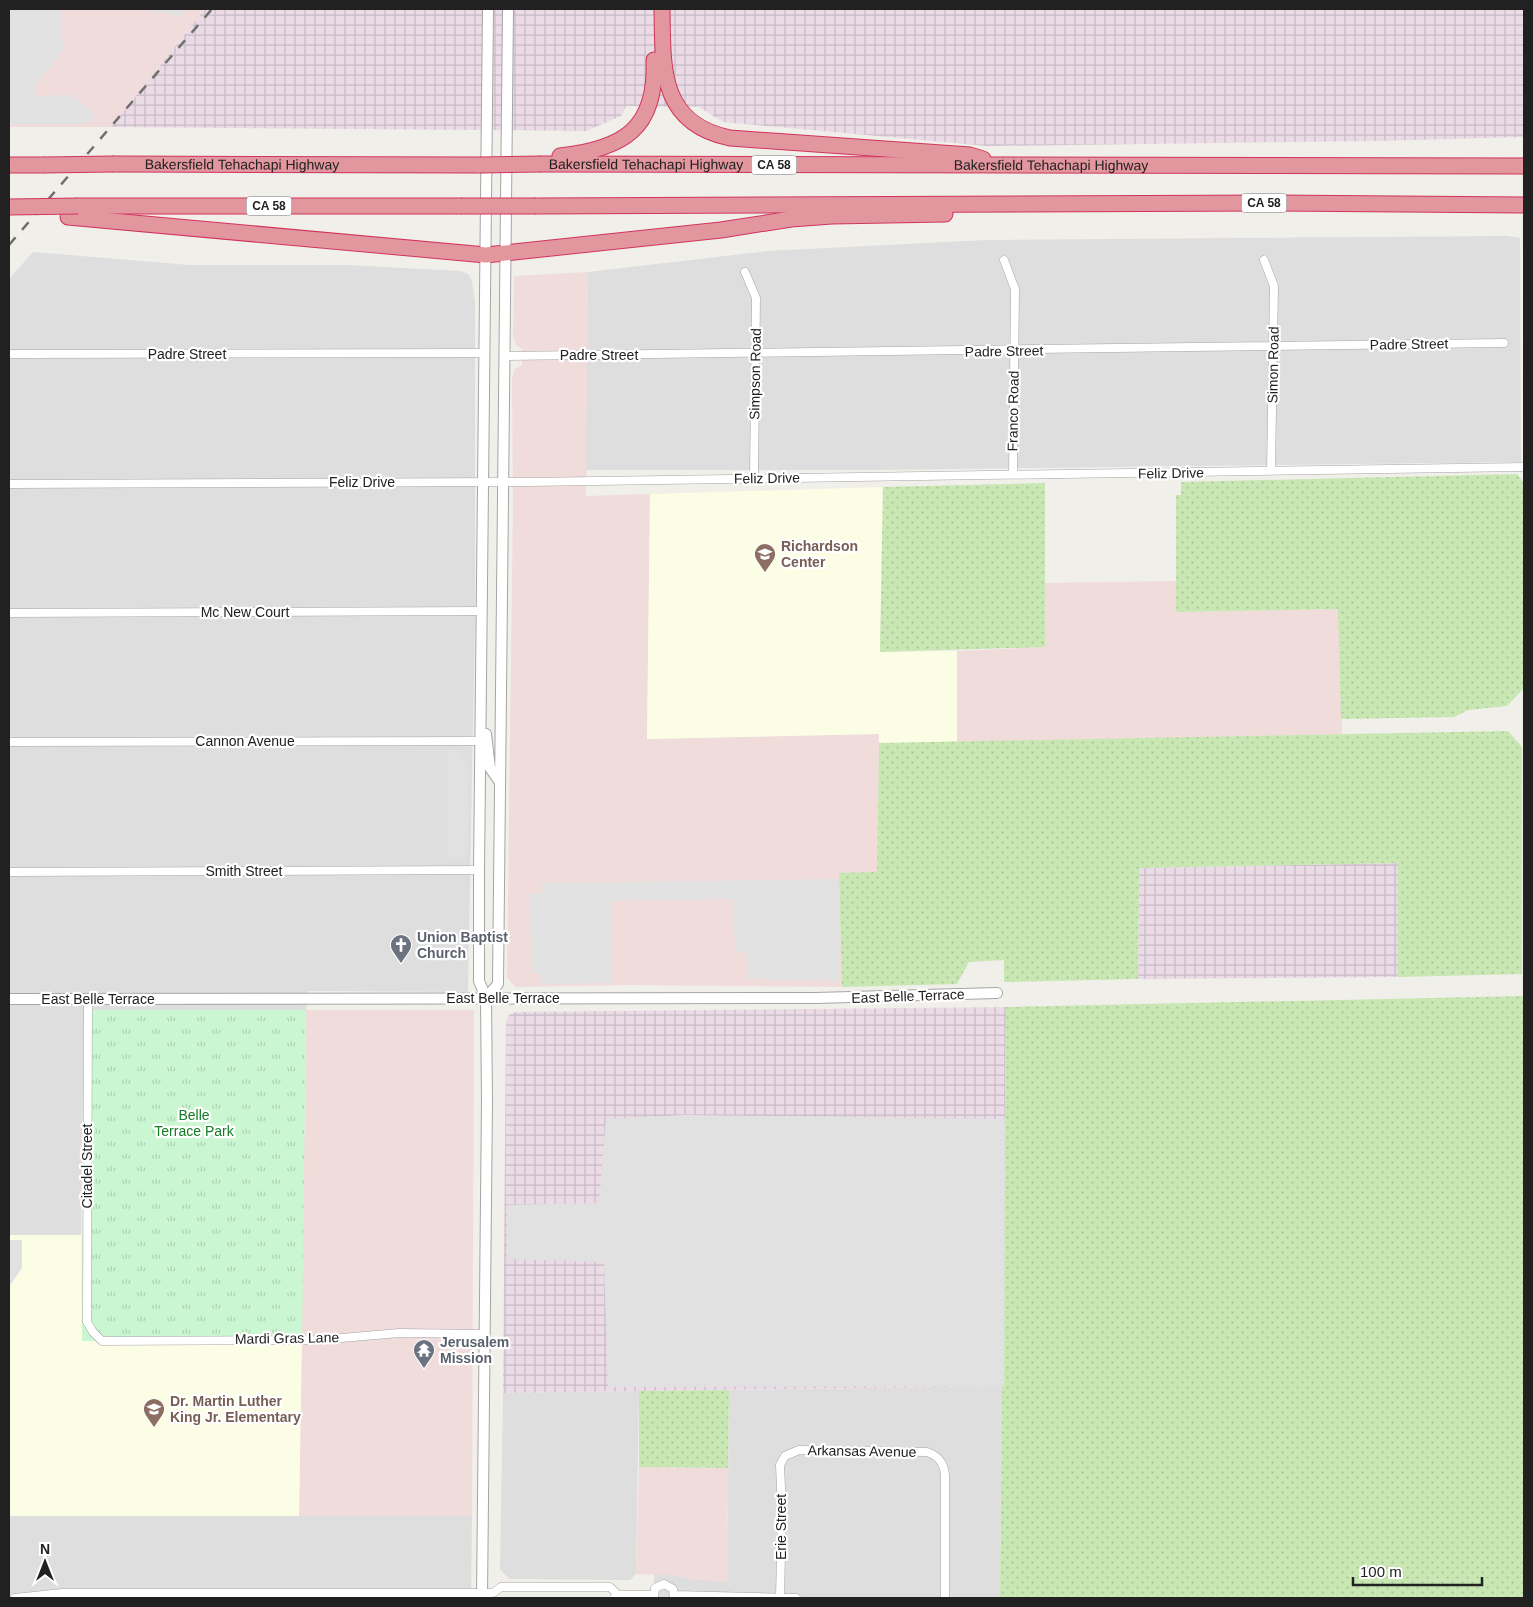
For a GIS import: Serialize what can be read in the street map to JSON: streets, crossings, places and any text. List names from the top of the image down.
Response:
{
  "streets": {
    "highway": ["Bakersfield Tehachapi Highway", "CA 58"],
    "street": [
      "Padre Street",
      "Simon Road",
      "Simpson Road",
      "Franco Road",
      "Feliz Drive",
      "Mc New Court",
      "Cannon Avenue",
      "Smith Street",
      "East Belle Terrace",
      "Citadel Street",
      "Mardi Gras Lane",
      "Arkansas Avenue",
      "Erie Street"
    ]
  },
  "crossings": [
    ["Padre Street", "Simon Road"],
    ["Padre Street", "Simpson Road"],
    ["Padre Street", "Franco Road"],
    ["Simon Road", "Feliz Drive"],
    ["Simpson Road", "Feliz Drive"],
    ["Franco Road", "Feliz Drive"],
    ["East Belle Terrace", "Citadel Street"],
    ["Citadel Street", "Mardi Gras Lane"],
    ["Arkansas Avenue", "Erie Street"]
  ],
  "parks": ["Belle Terrace Park"],
  "places": {
    "school or university": ["Richardson Center", "Dr. Martin Luther King Jr. Elementary"],
    "church": ["Union Baptist Church"],
    "temple": ["Jerusalem Mission"]
  },
  "scale_bar": "100 m",
  "north": "top"
}
